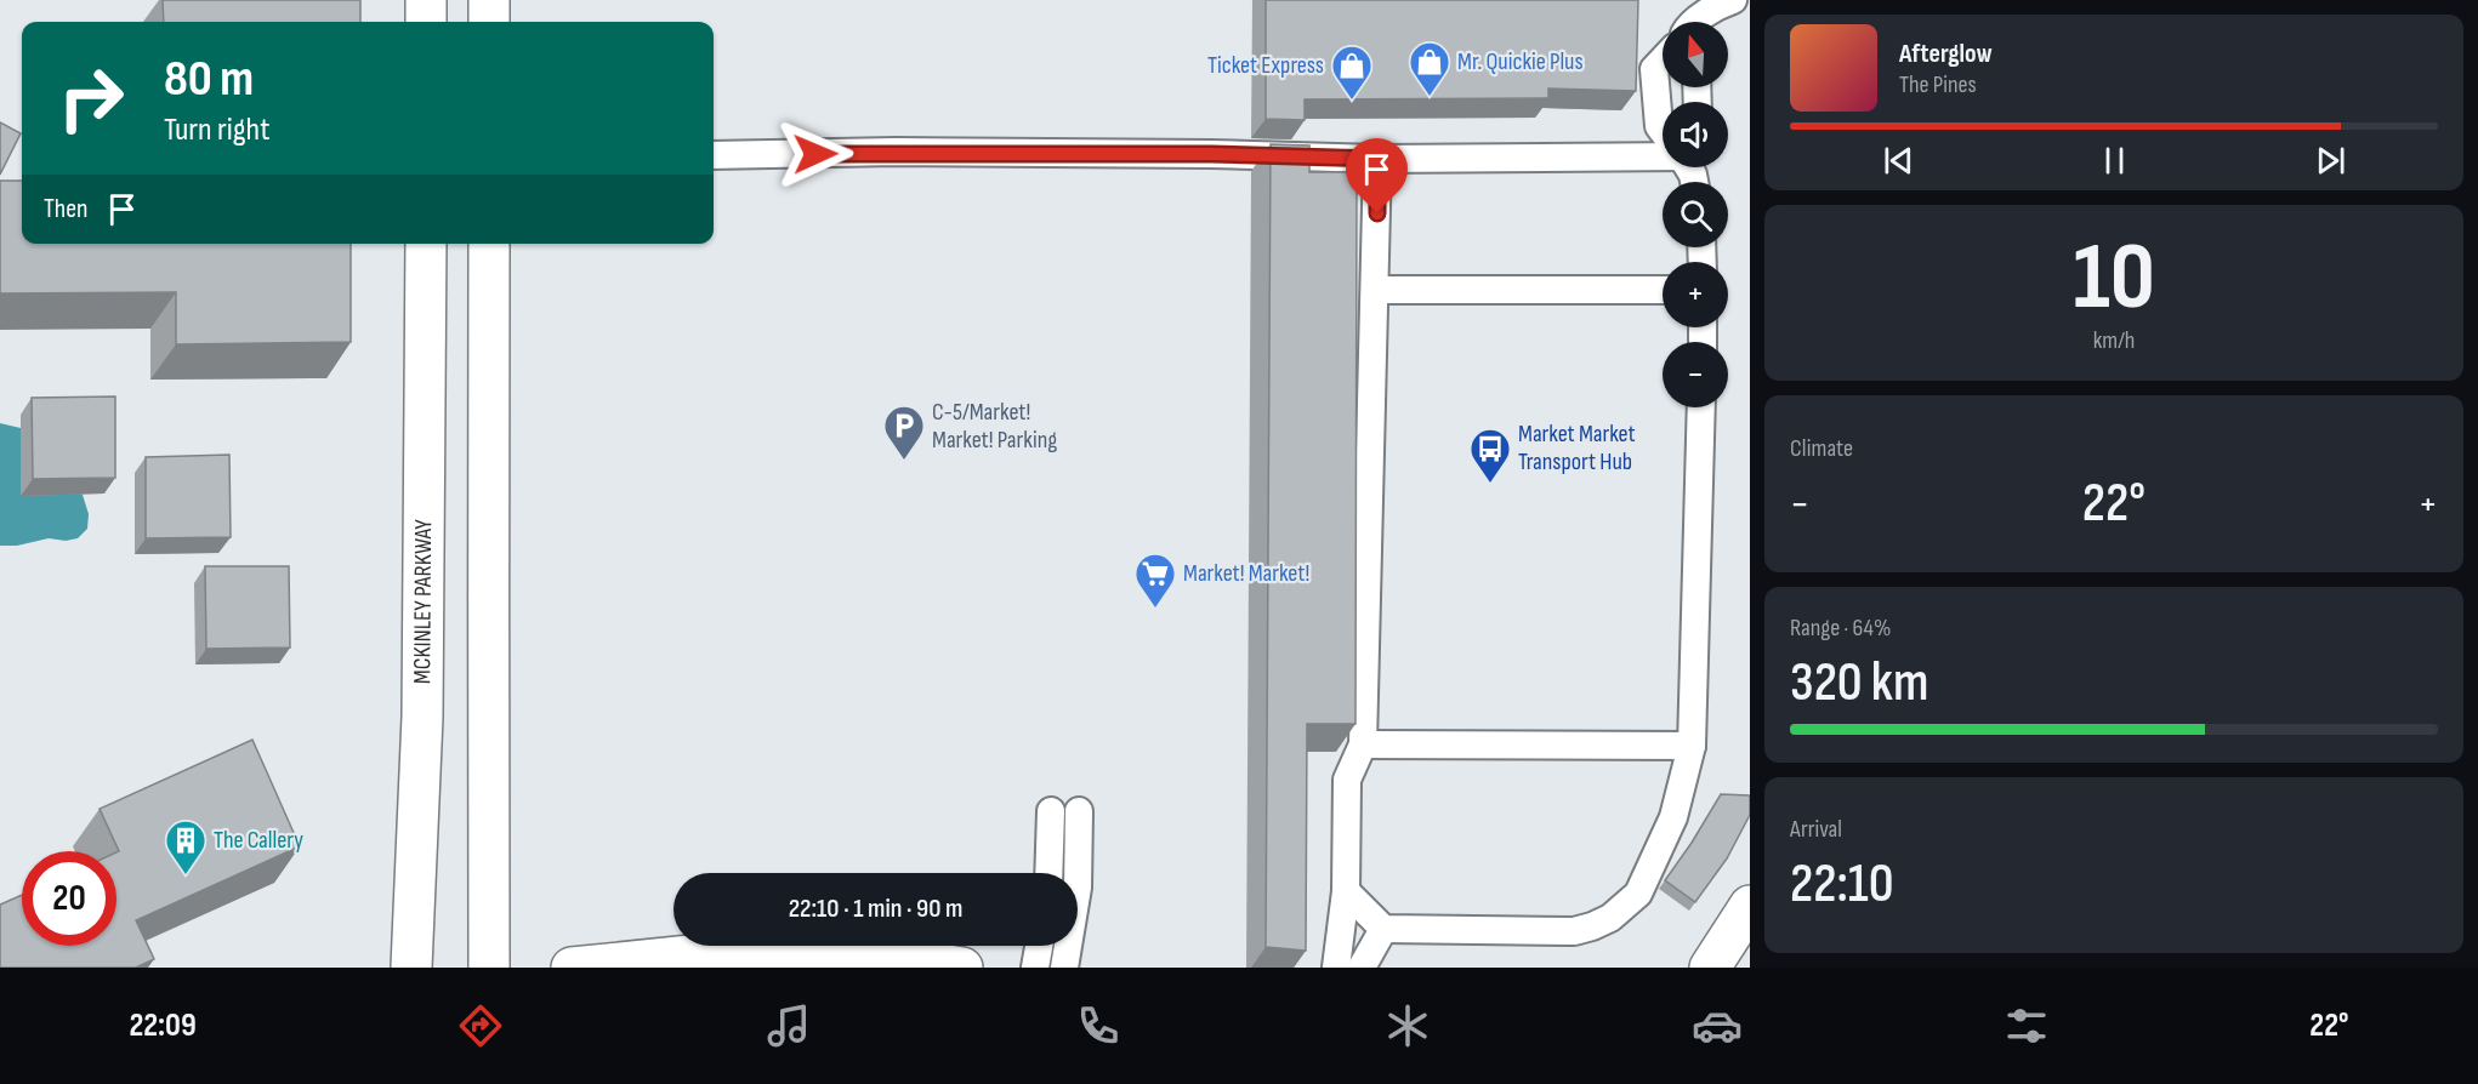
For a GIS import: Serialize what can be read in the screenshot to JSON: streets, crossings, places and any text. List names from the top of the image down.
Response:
{
  "streets": {
    "main road": ["MCKINLEY PARKWAY"]
  },
  "places": {
    "shop": ["Mr. Quickie Plus", "Ticket Express"],
    "parking": ["C-5/Market! Market! Parking"],
    "bus stop": ["Market Market Transport Hub"],
    "supermarket": ["Market! Market!"],
    "building": ["The Callery"]
  },
  "north": "top",
  "page": {
    "map_buttons": ["+", "−"],
    "turn": ["80 m", "Turn right"],
    "song": ["Afterglow", "The Pines"],
    "then": "Then",
    "tile": [
      ["10", "km/h"],
      "Climate",
      ["Range · 64%", "320 km"],
      ["Arrival", "22:10"]
    ],
    "heat": ["−", "22°", "+"],
    "limit": "20",
    "trip": "22:10 · 1 min · 90 m",
    "tabs": ["22:09", "22°"]
  }
}
